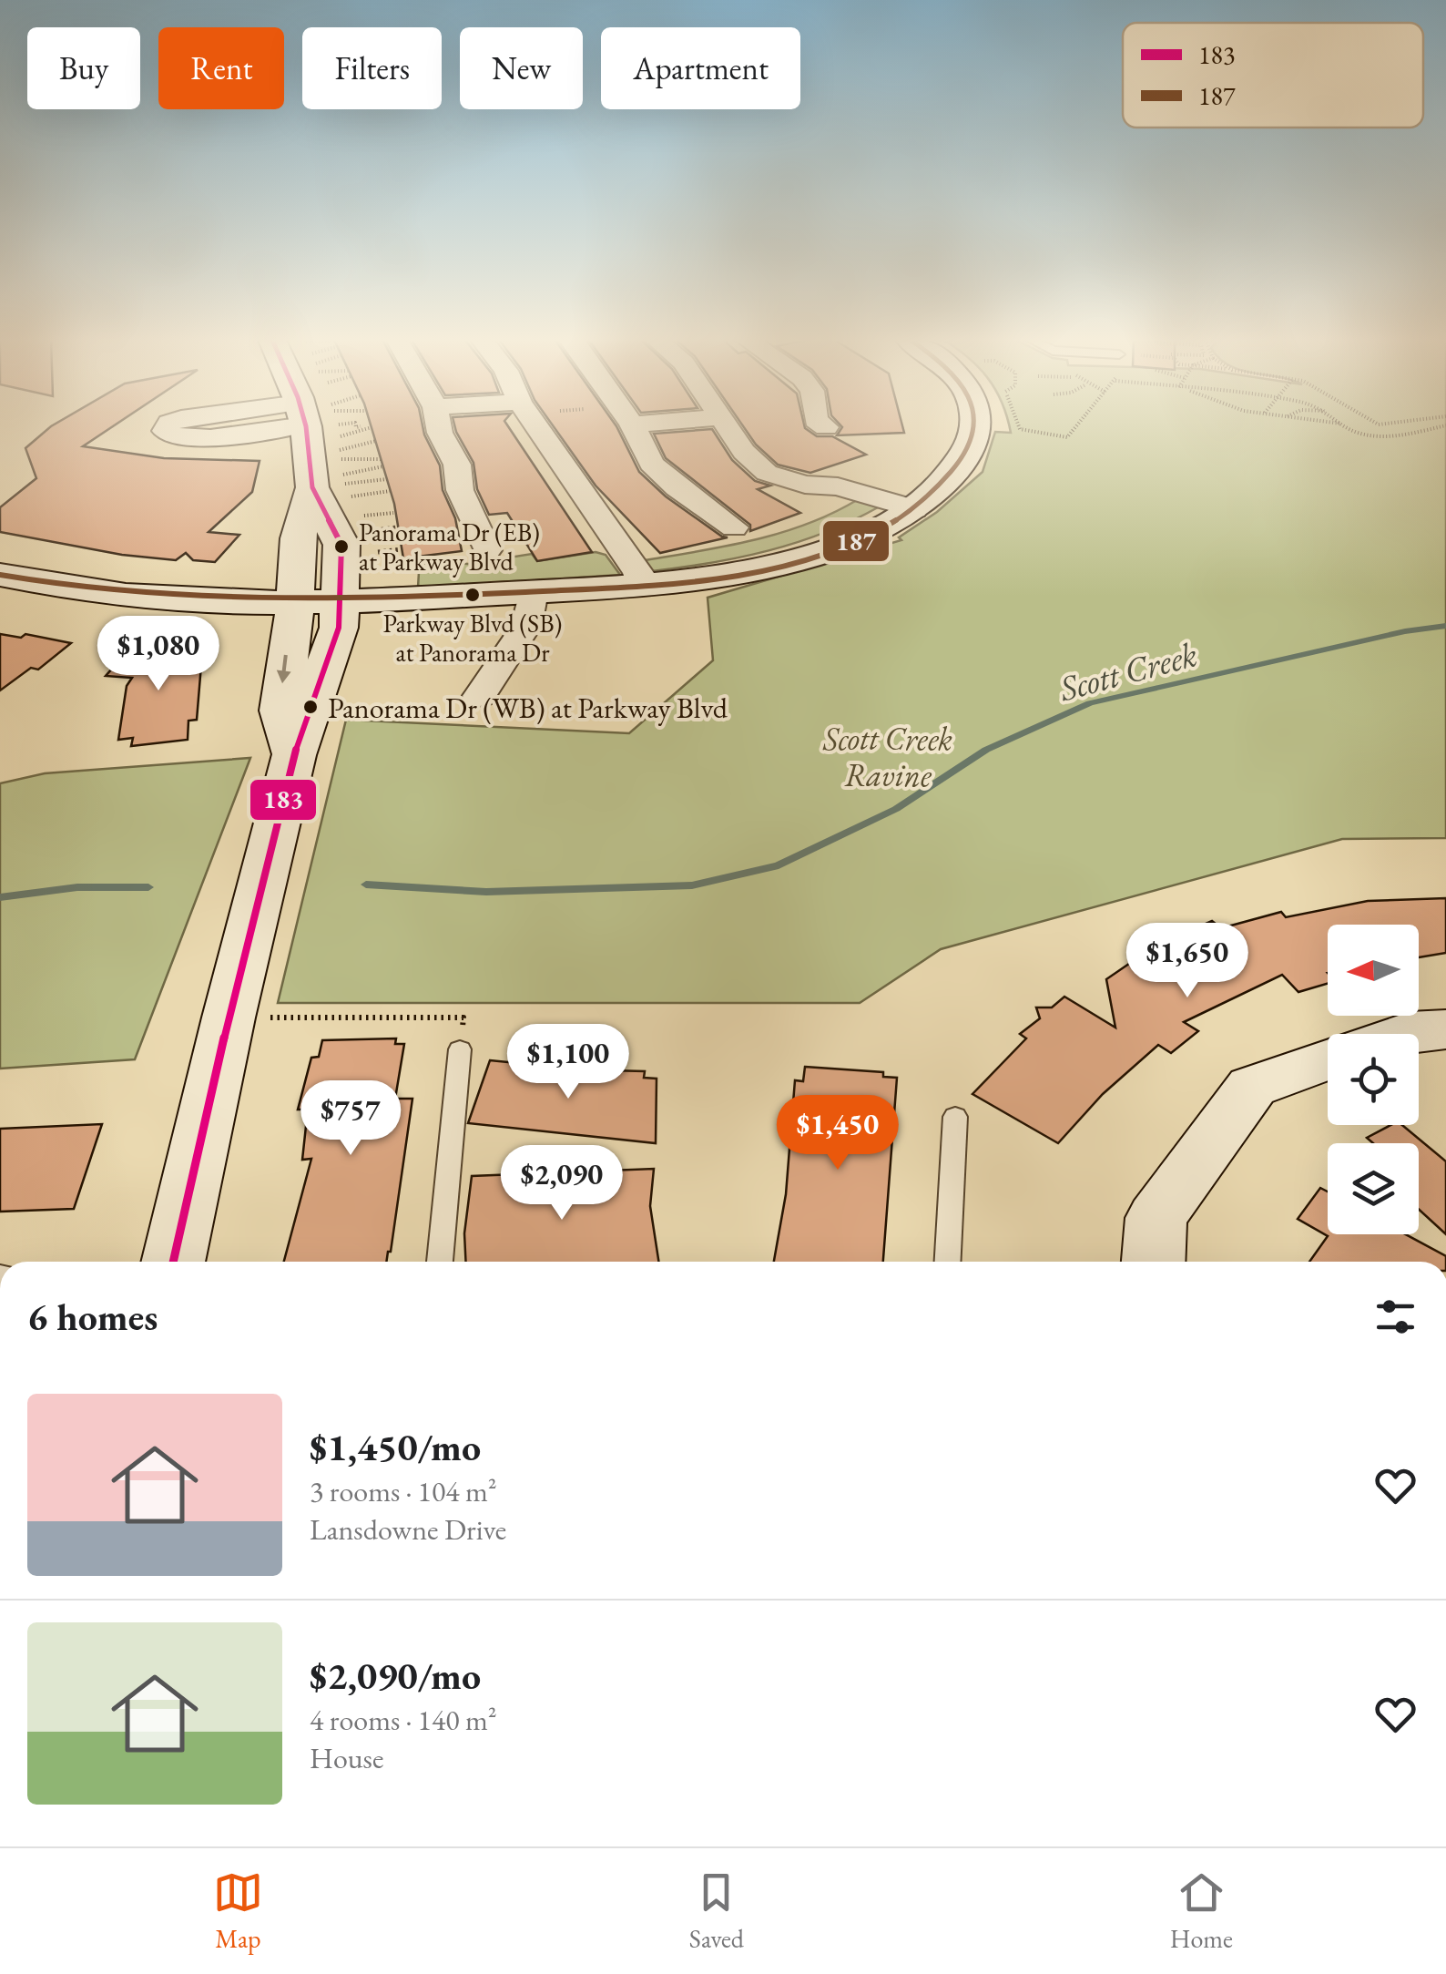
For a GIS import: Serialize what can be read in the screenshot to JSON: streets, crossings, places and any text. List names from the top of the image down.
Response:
{
  "water": ["Scott Creek"],
  "parks": ["Scott Creek Ravine"],
  "places": ["Panorama Dr (EB) at Parkway Blvd", "Parkway Blvd (SB) at Panorama Dr", "Panorama Dr (WB) at Parkway Blvd"],
  "lines": ["transit line 183", "transit line 187"],
  "legend": ["183", "187"],
  "north": "left",
  "page": {
    "chip": [
      "Buy",
      "Rent",
      "Filters",
      "New",
      "Apartment"
    ],
    "price": [
      "$1,080",
      "$1,650",
      "$1,100",
      "$757",
      "$1,450",
      "$2,090"
    ],
    "heading": "6 homes",
    "list": [
      {
        "name": "$1,450/mo",
        "note": "3 rooms · 104 m² · Lansdowne Drive"
      },
      {
        "name": "$2,090/mo",
        "note": "4 rooms · 140 m² · House"
      }
    ],
    "tabs": ["Map", "Saved", "Home"]
  }
}
